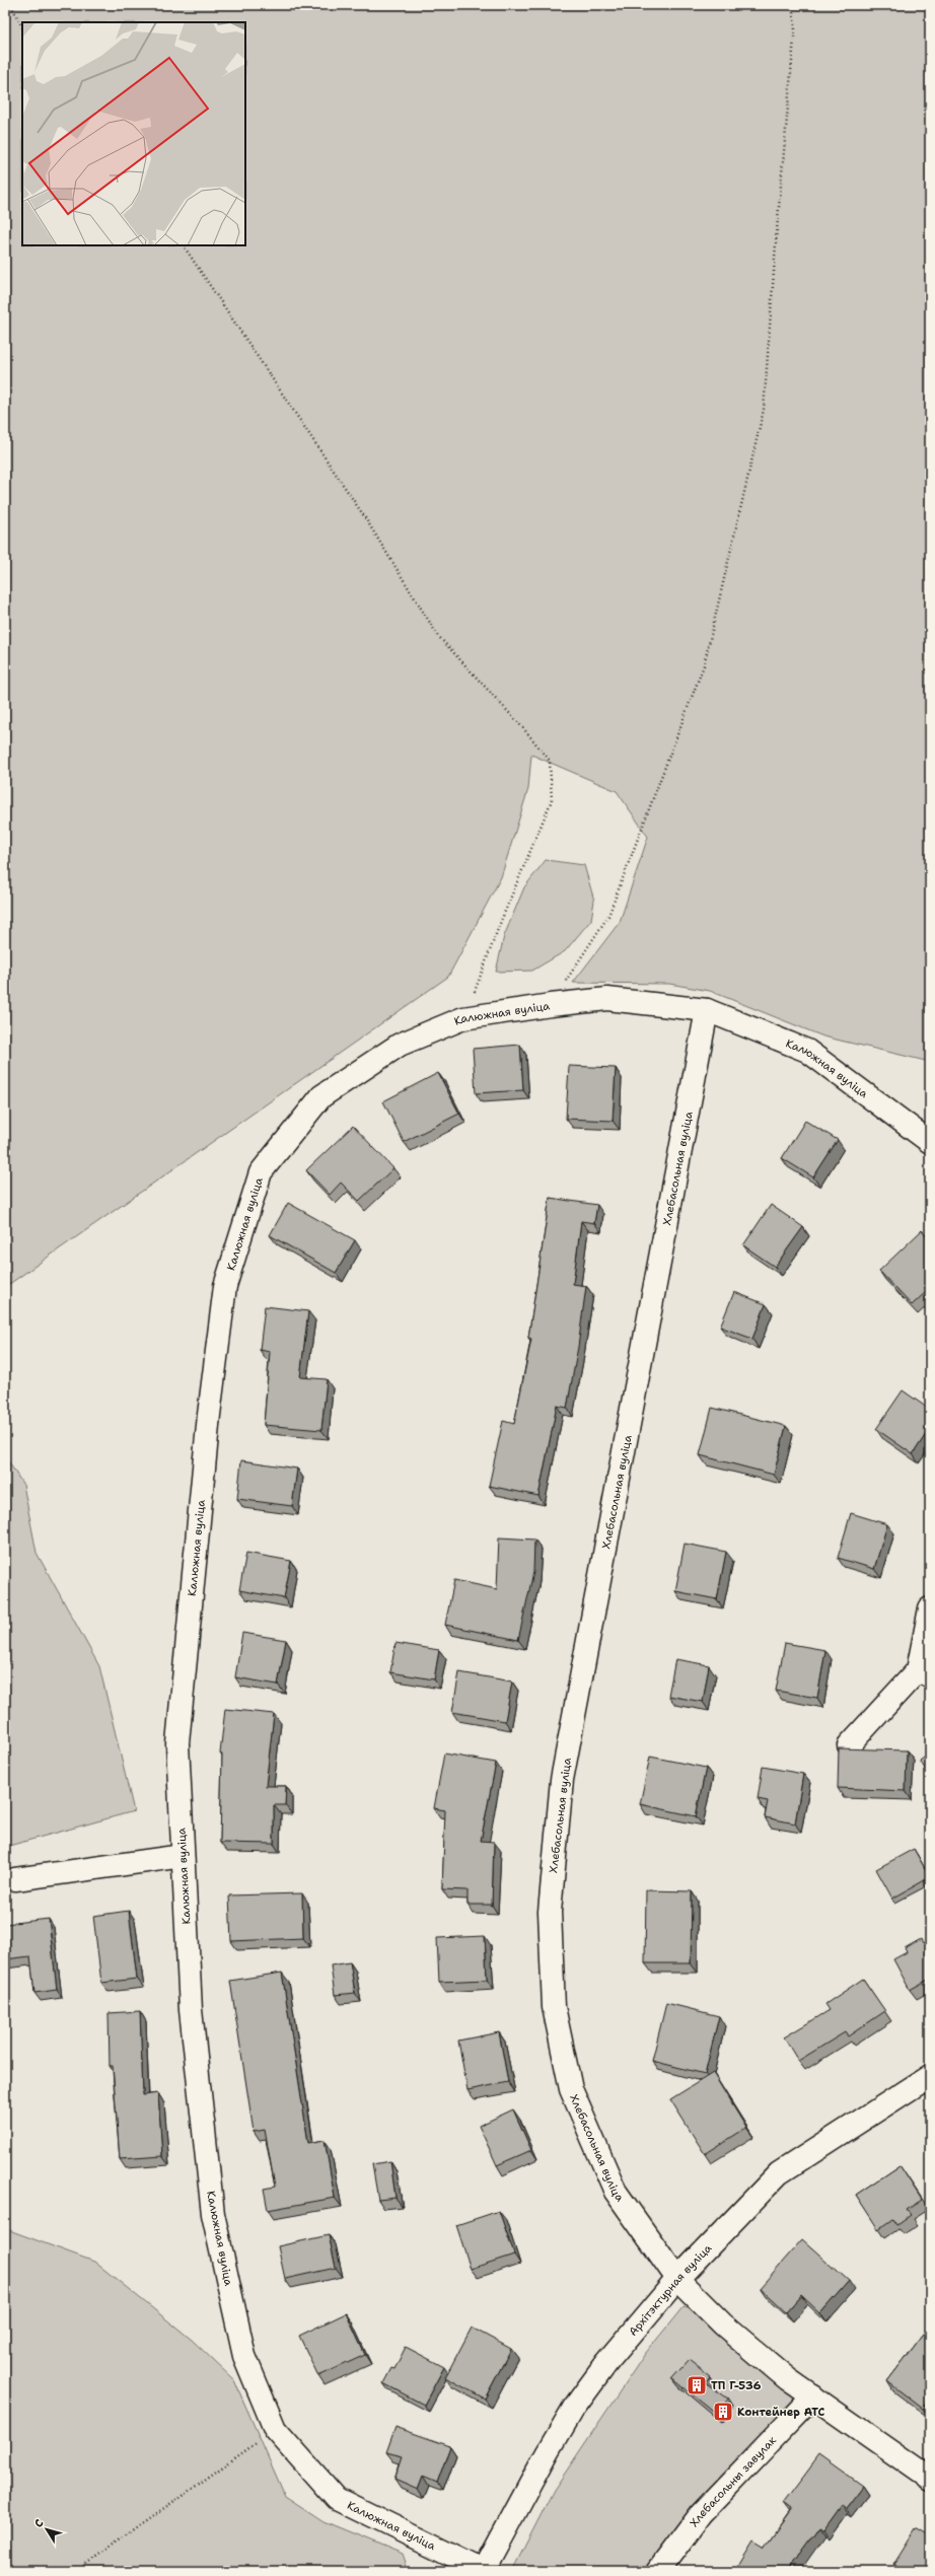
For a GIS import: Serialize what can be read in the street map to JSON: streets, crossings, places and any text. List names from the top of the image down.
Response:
{
  "streets": {
    "street": [
      "Калюжная вуліца",
      "Хлебасольная вуліца",
      "Архітэктурная вуліца",
      "Хлебасольны завулак"
    ]
  },
  "crossings": [
    ["Калюжная вуліца", "Хлебасольная вуліца"],
    ["Калюжная вуліца", "Архітэктурная вуліца"],
    ["Хлебасольная вуліца", "Архітэктурная вуліца"],
    ["Хлебасольная вуліца", "Хлебасольны завулак"]
  ],
  "places": {
    "building": ["ТП Г-536", "Контейнер АТС"]
  },
  "north": "top left"
}
